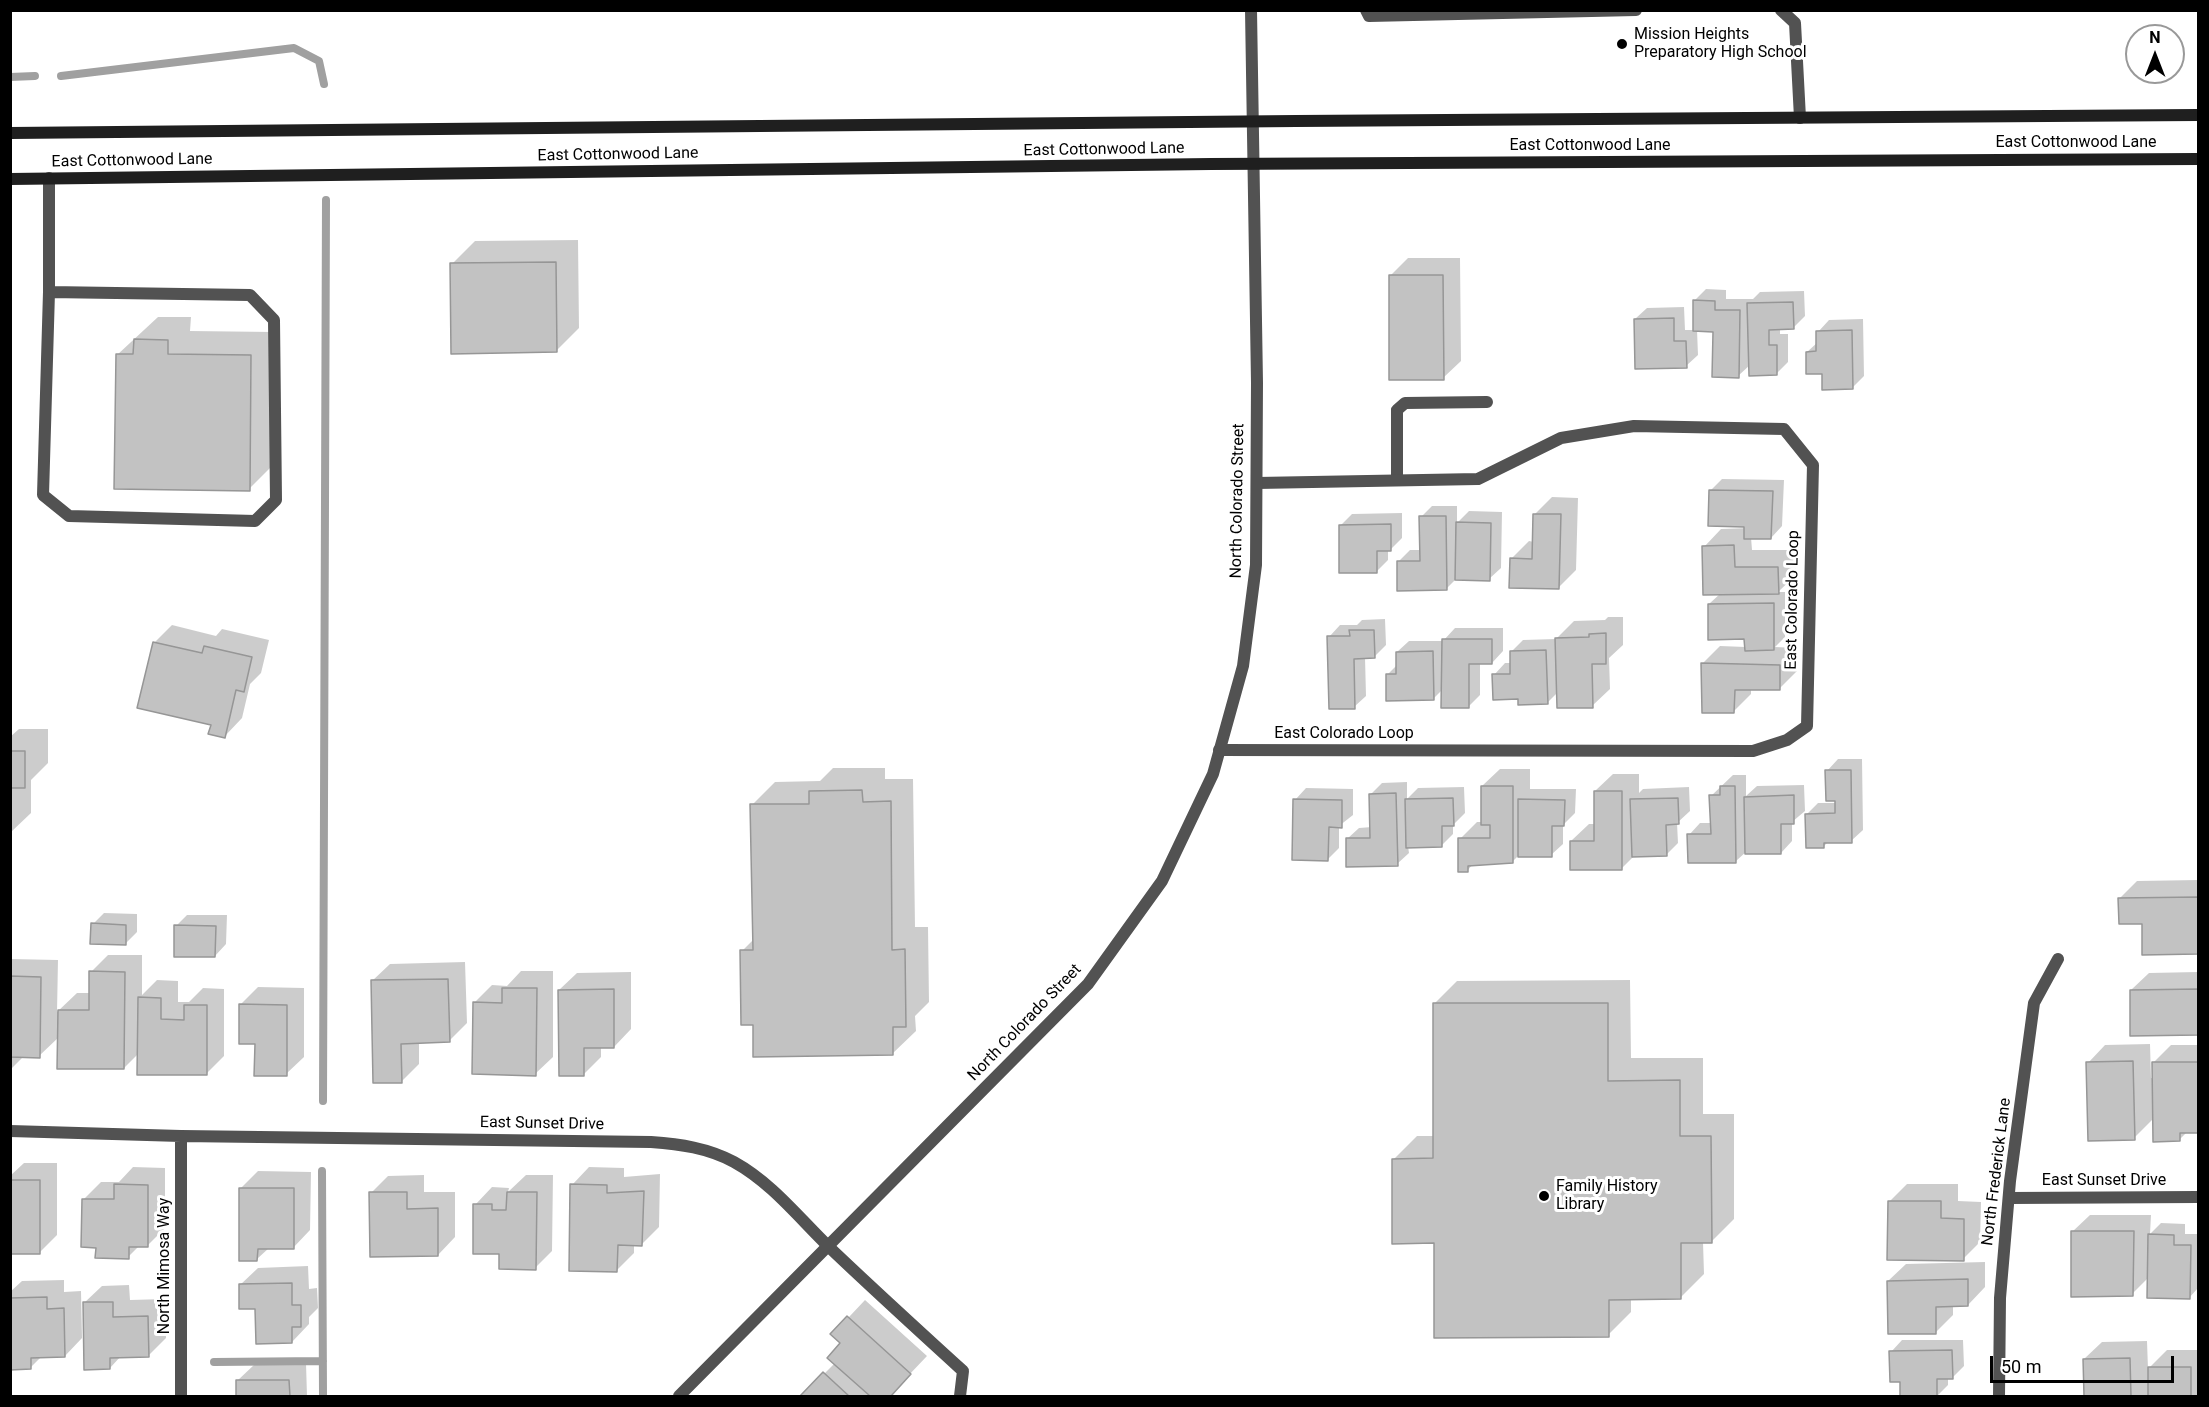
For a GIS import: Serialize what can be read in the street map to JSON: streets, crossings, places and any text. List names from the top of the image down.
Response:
{
  "streets": {
    "main road": ["East Cottonwood Lane"],
    "street": [
      "North Colorado Street",
      "East Colorado Loop",
      "East Sunset Drive",
      "North Frederick Lane",
      "North Mimosa Way"
    ]
  },
  "crossings": [
    ["East Cottonwood Lane", "North Colorado Street"],
    ["North Colorado Street", "East Colorado Loop"],
    ["North Colorado Street", "East Sunset Drive"],
    ["East Sunset Drive", "North Frederick Lane"],
    ["East Sunset Drive", "North Mimosa Way"]
  ],
  "places": ["Mission Heights Preparatory High School", "Family History Library"],
  "scale_bar": "50 m",
  "north": "top"
}
